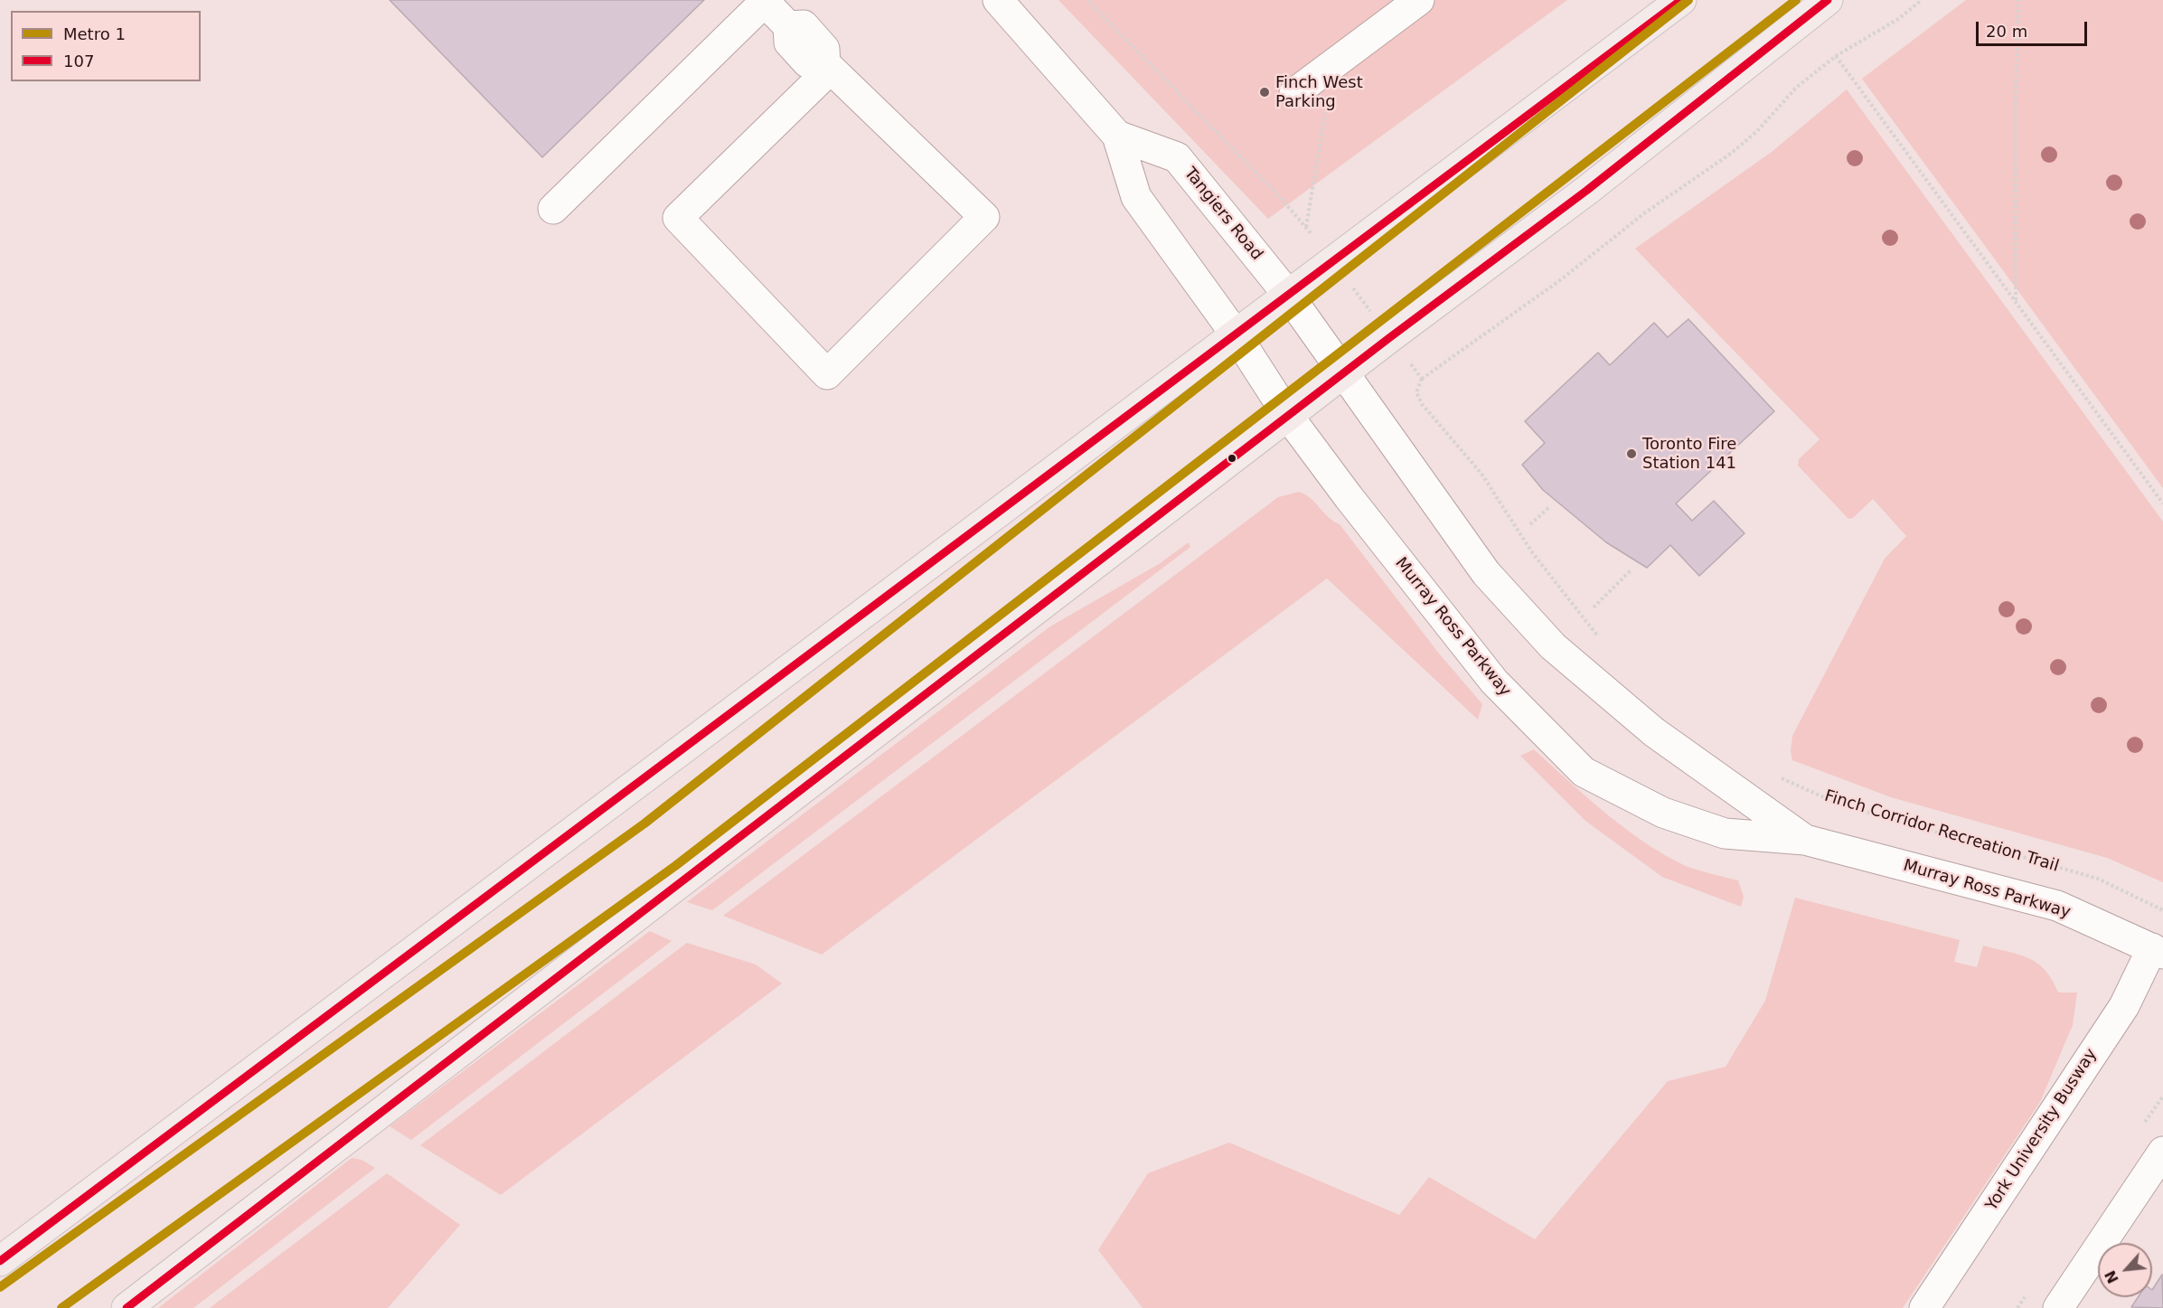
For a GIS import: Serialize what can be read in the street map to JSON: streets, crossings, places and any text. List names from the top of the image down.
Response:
{
  "streets": {
    "street": ["Tangiers Road", "Murray Ross Parkway", "York University Busway"],
    "path": ["Finch Corridor Recreation Trail"]
  },
  "crossings": [
    ["Tangiers Road", "Murray Ross Parkway"],
    ["Murray Ross Parkway", "York University Busway"]
  ],
  "places": ["Finch West Parking", "Toronto Fire Station 141"],
  "lines": ["metro line 1", "transit line 107"],
  "legend": ["Metro 1", "107"],
  "scale_bar": "20 m",
  "north": "bottom left"
}
